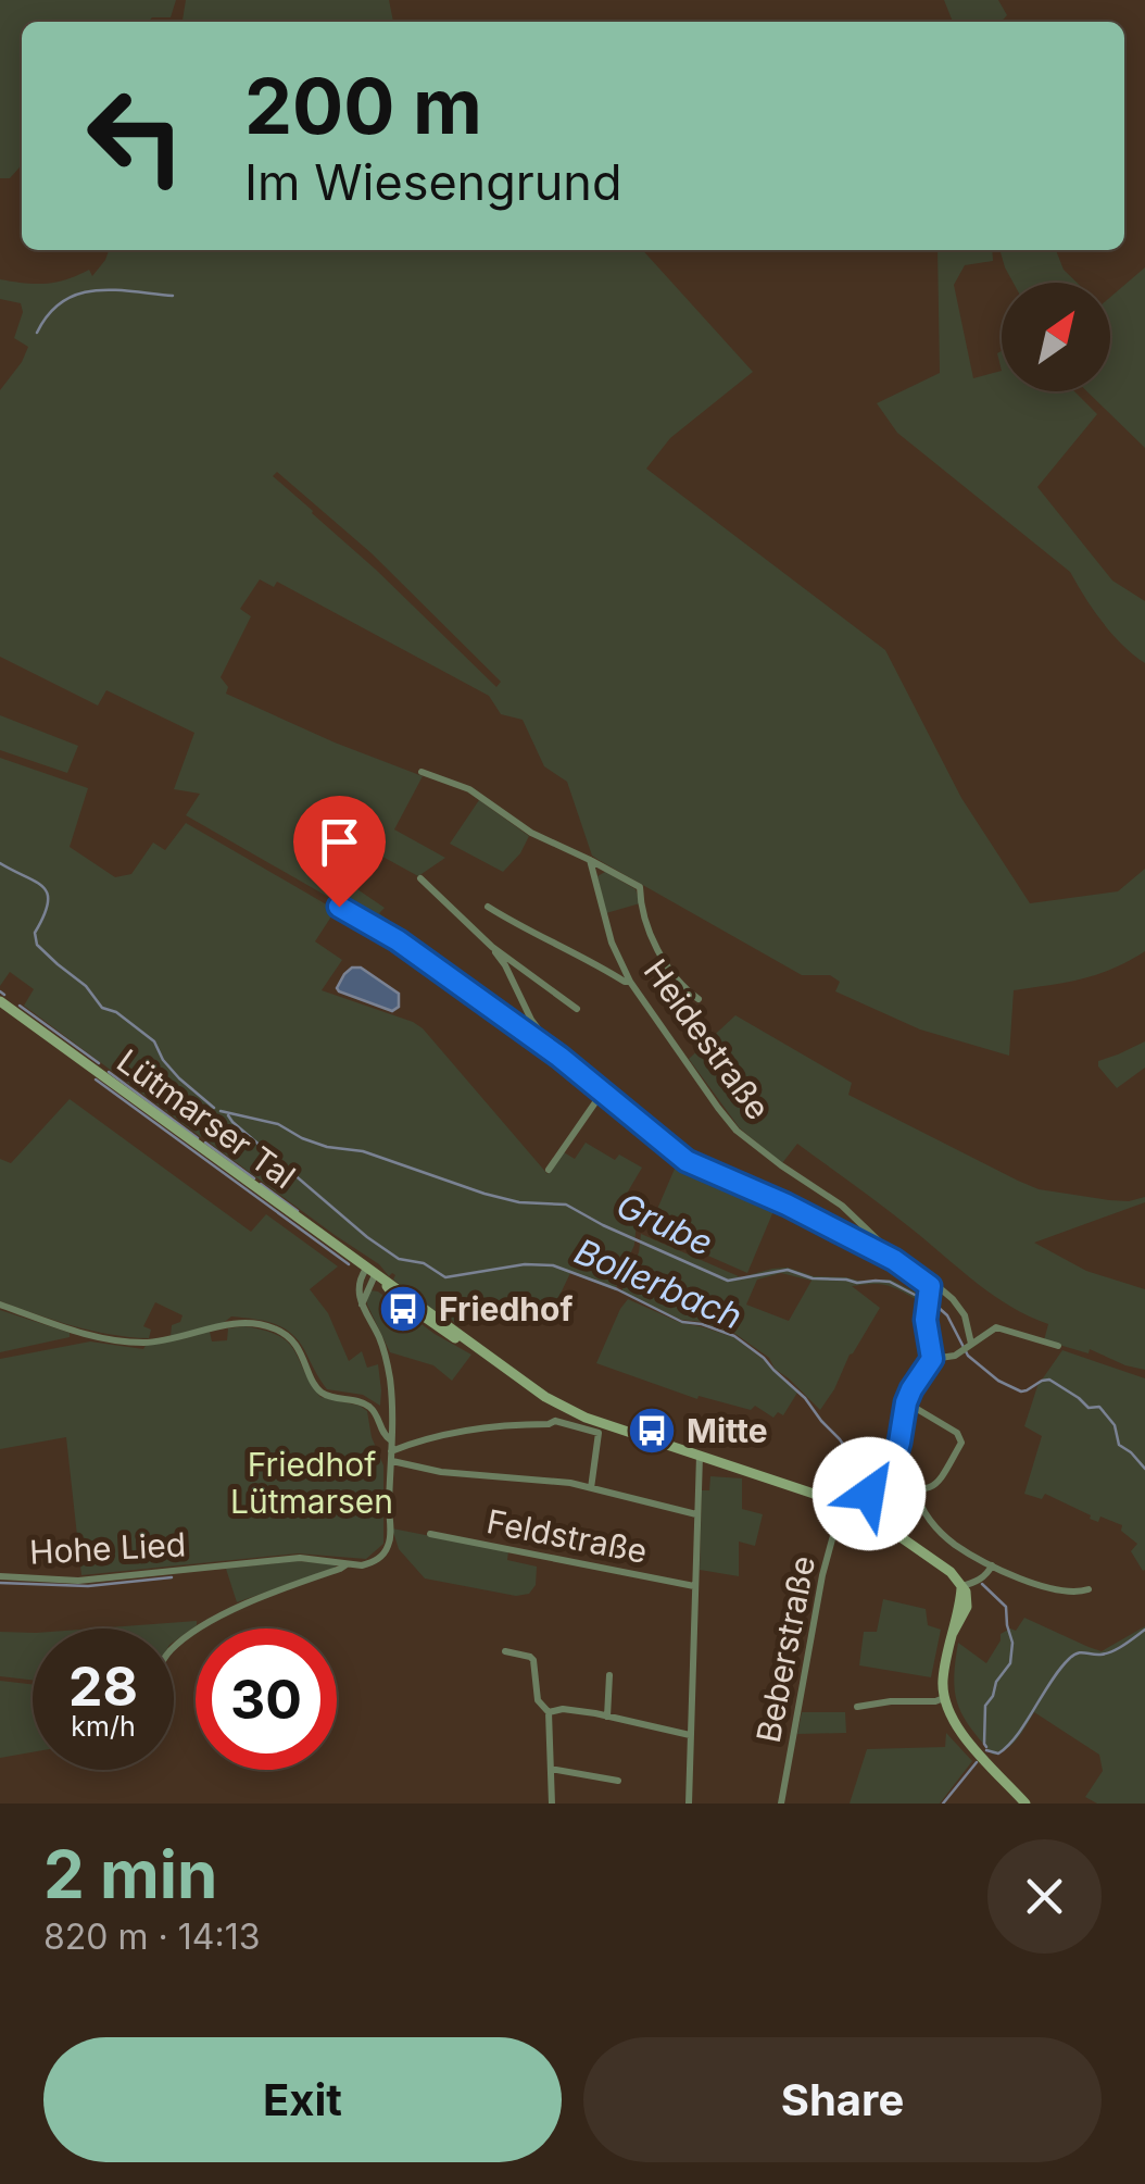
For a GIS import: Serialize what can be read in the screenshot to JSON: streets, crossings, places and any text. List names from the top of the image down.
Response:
{
  "streets": {
    "main road": ["Lütmarser Tal"],
    "street": [
      "Heidestraße",
      "Feldstraße",
      "Hohe Lied",
      "Beberstraße"
    ]
  },
  "crossings": [
    ["Lütmarser Tal", "Feldstraße"],
    ["Lütmarser Tal", "Beberstraße"]
  ],
  "water": ["Grube", "Bollerbach"],
  "parks": ["Friedhof Lütmarsen"],
  "places": {
    "bus stop": ["Friedhof", "Mitte"]
  },
  "north": "top right",
  "page": {
    "turn": ["200 m", "Im Wiesengrund"],
    "speed": "28 km/h",
    "limit": "30",
    "heading": ["2 min", "820 m · 14:13"],
    "buttons": ["Exit", "Share"]
  }
}
